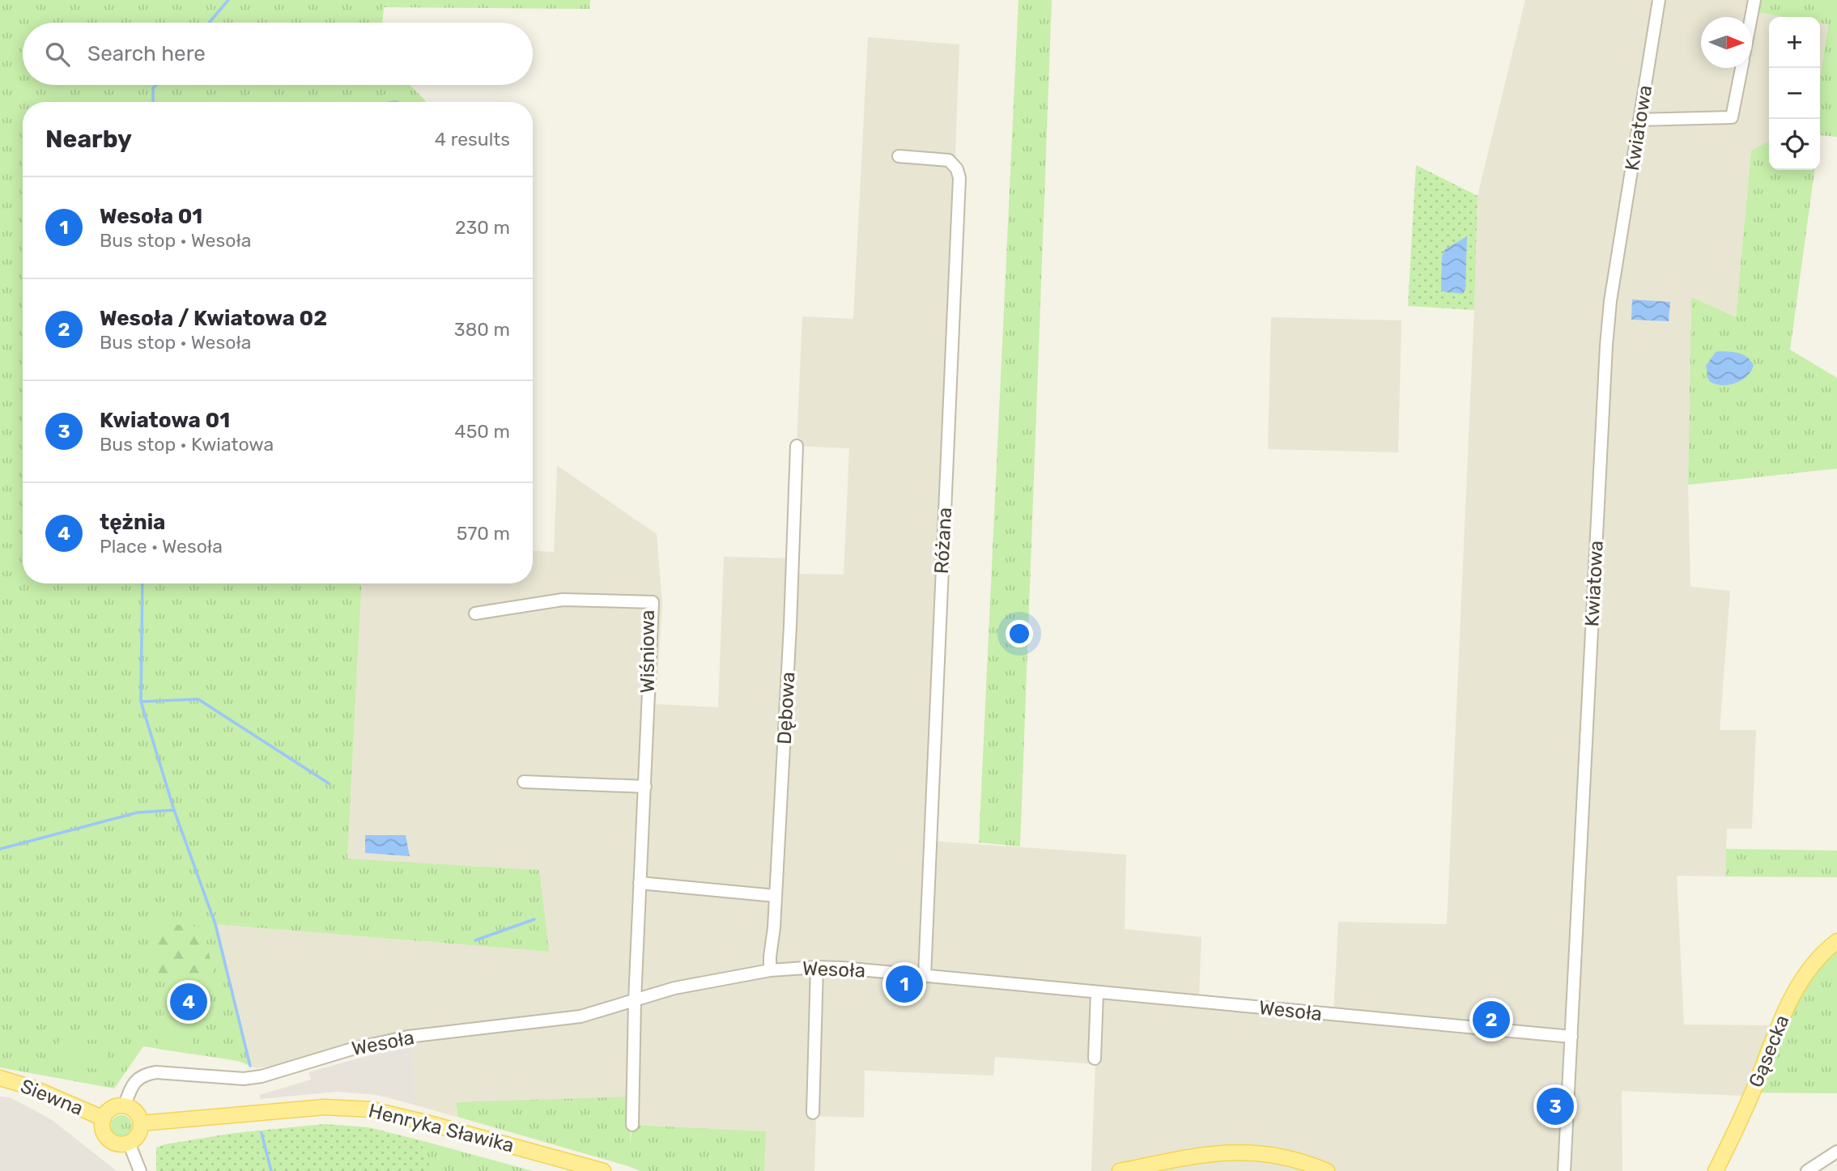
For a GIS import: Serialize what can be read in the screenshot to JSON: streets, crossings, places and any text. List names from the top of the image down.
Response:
{
  "streets": {
    "main road": ["Gąsecka", "Siewna", "Henryka Sławika"],
    "street": [
      "Kwiatowa",
      "Różana",
      "Wiśniowa",
      "Dębowa",
      "Wesoła"
    ]
  },
  "crossings": [
    ["Kwiatowa", "Wesoła"],
    ["Różana", "Wesoła"],
    ["Wiśniowa", "Wesoła"],
    ["Dębowa", "Wesoła"],
    ["Wesoła", "Siewna"],
    ["Wesoła", "Henryka Sławika"],
    ["Siewna", "Henryka Sławika"]
  ],
  "north": "right",
  "page": {
    "map_buttons": ["+", "−"],
    "search": "Search here",
    "heading": ["Nearby", "4 results"],
    "list": [
      {
        "mark": "1",
        "name": "Wesoła 01",
        "note": "Bus stop · Wesoła",
        "value": "230 m"
      },
      {
        "mark": "2",
        "name": "Wesoła / Kwiatowa 02",
        "note": "Bus stop · Wesoła",
        "value": "380 m"
      },
      {
        "mark": "3",
        "name": "Kwiatowa 01",
        "note": "Bus stop · Kwiatowa",
        "value": "450 m"
      },
      {
        "mark": "4",
        "name": "tężnia",
        "note": "Place · Wesoła",
        "value": "570 m"
      }
    ],
    "pins": [
      "1",
      "4",
      "2",
      "3"
    ]
  }
}
